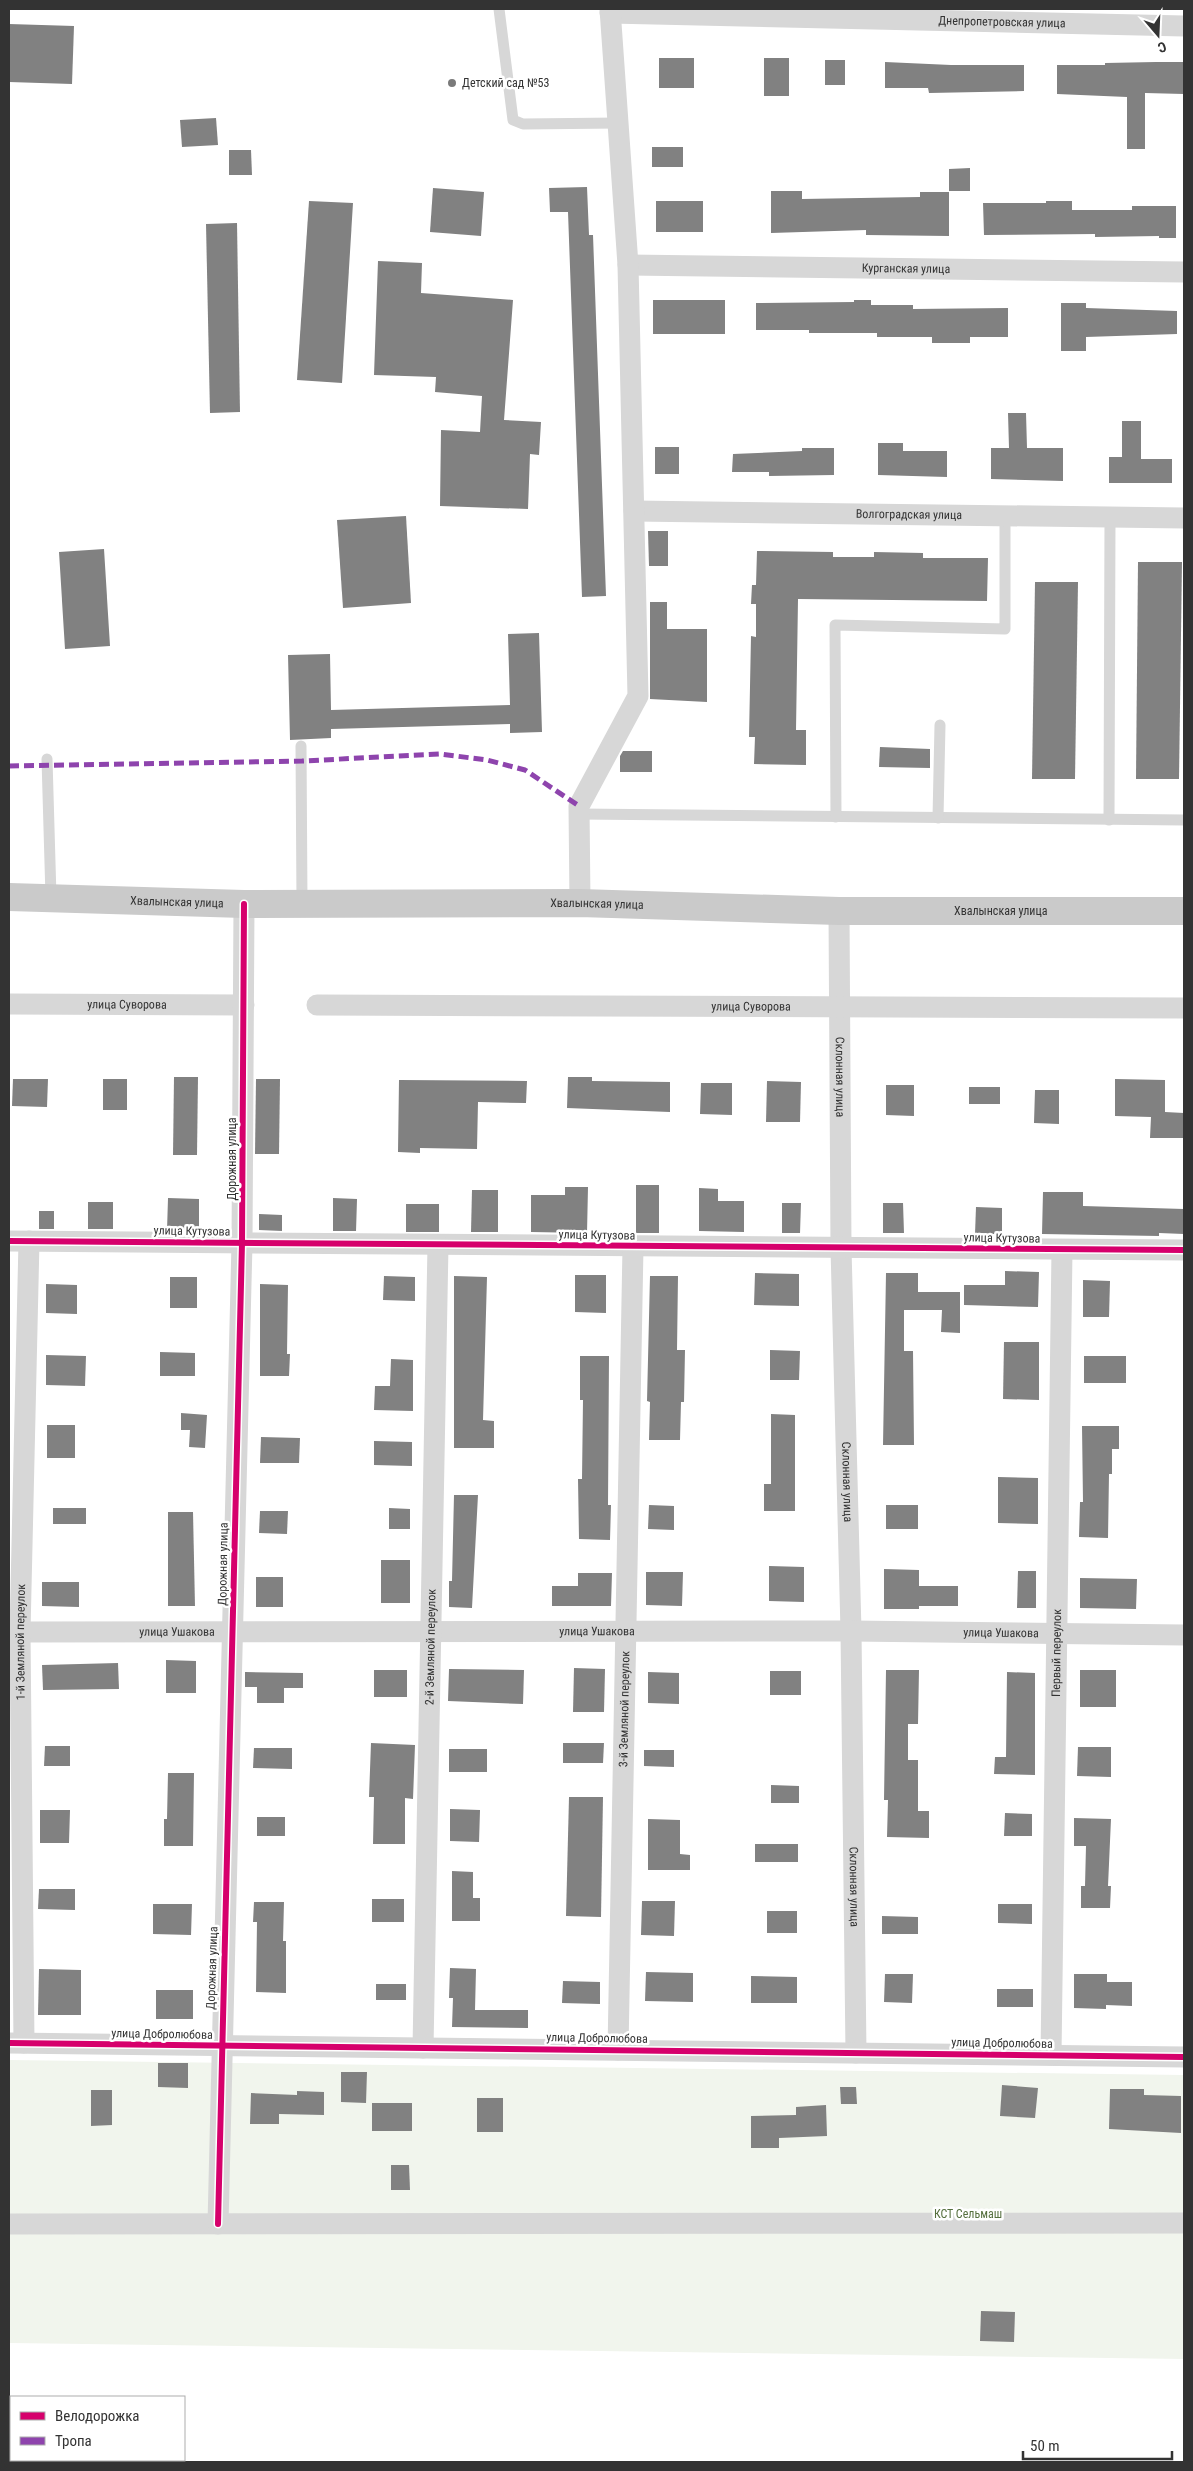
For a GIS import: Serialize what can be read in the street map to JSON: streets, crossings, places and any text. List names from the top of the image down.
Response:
{
  "streets": {
    "main road": ["Хвалынская улица"],
    "street": [
      "Днепропетровская улица",
      "Курганская улица",
      "Волгоградская улица",
      "улица Суворова",
      "Склонная улица",
      "Дорожная улица",
      "улица Кутузова",
      "улица Ушакова",
      "1-й Земляной переулок",
      "2-й Земляной переулок",
      "Первый переулок",
      "3-й Земляной переулок",
      "улица Добролюбова"
    ]
  },
  "crossings": [
    ["Хвалынская улица", "Склонная улица"],
    ["Хвалынская улица", "Дорожная улица"],
    ["улица Суворова", "Склонная улица"],
    ["улица Суворова", "Дорожная улица"],
    ["Склонная улица", "улица Кутузова"],
    ["Склонная улица", "улица Ушакова"],
    ["Склонная улица", "улица Добролюбова"],
    ["Дорожная улица", "улица Кутузова"],
    ["Дорожная улица", "улица Ушакова"],
    ["Дорожная улица", "улица Добролюбова"],
    ["улица Кутузова", "1-й Земляной переулок"],
    ["улица Кутузова", "2-й Земляной переулок"],
    ["улица Кутузова", "Первый переулок"],
    ["улица Кутузова", "3-й Земляной переулок"],
    ["улица Ушакова", "1-й Земляной переулок"],
    ["улица Ушакова", "2-й Земляной переулок"],
    ["улица Ушакова", "Первый переулок"],
    ["улица Ушакова", "3-й Земляной переулок"],
    ["1-й Земляной переулок", "улица Добролюбова"],
    ["2-й Земляной переулок", "улица Добролюбова"],
    ["Первый переулок", "улица Добролюбова"],
    ["3-й Земляной переулок", "улица Добролюбова"]
  ],
  "parks": ["КСТ Сельмаш"],
  "places": ["Детский сад №53"],
  "legend": ["Велодорожка", "Тропа"],
  "scale_bar": "50 m",
  "north": "bottom"
}
